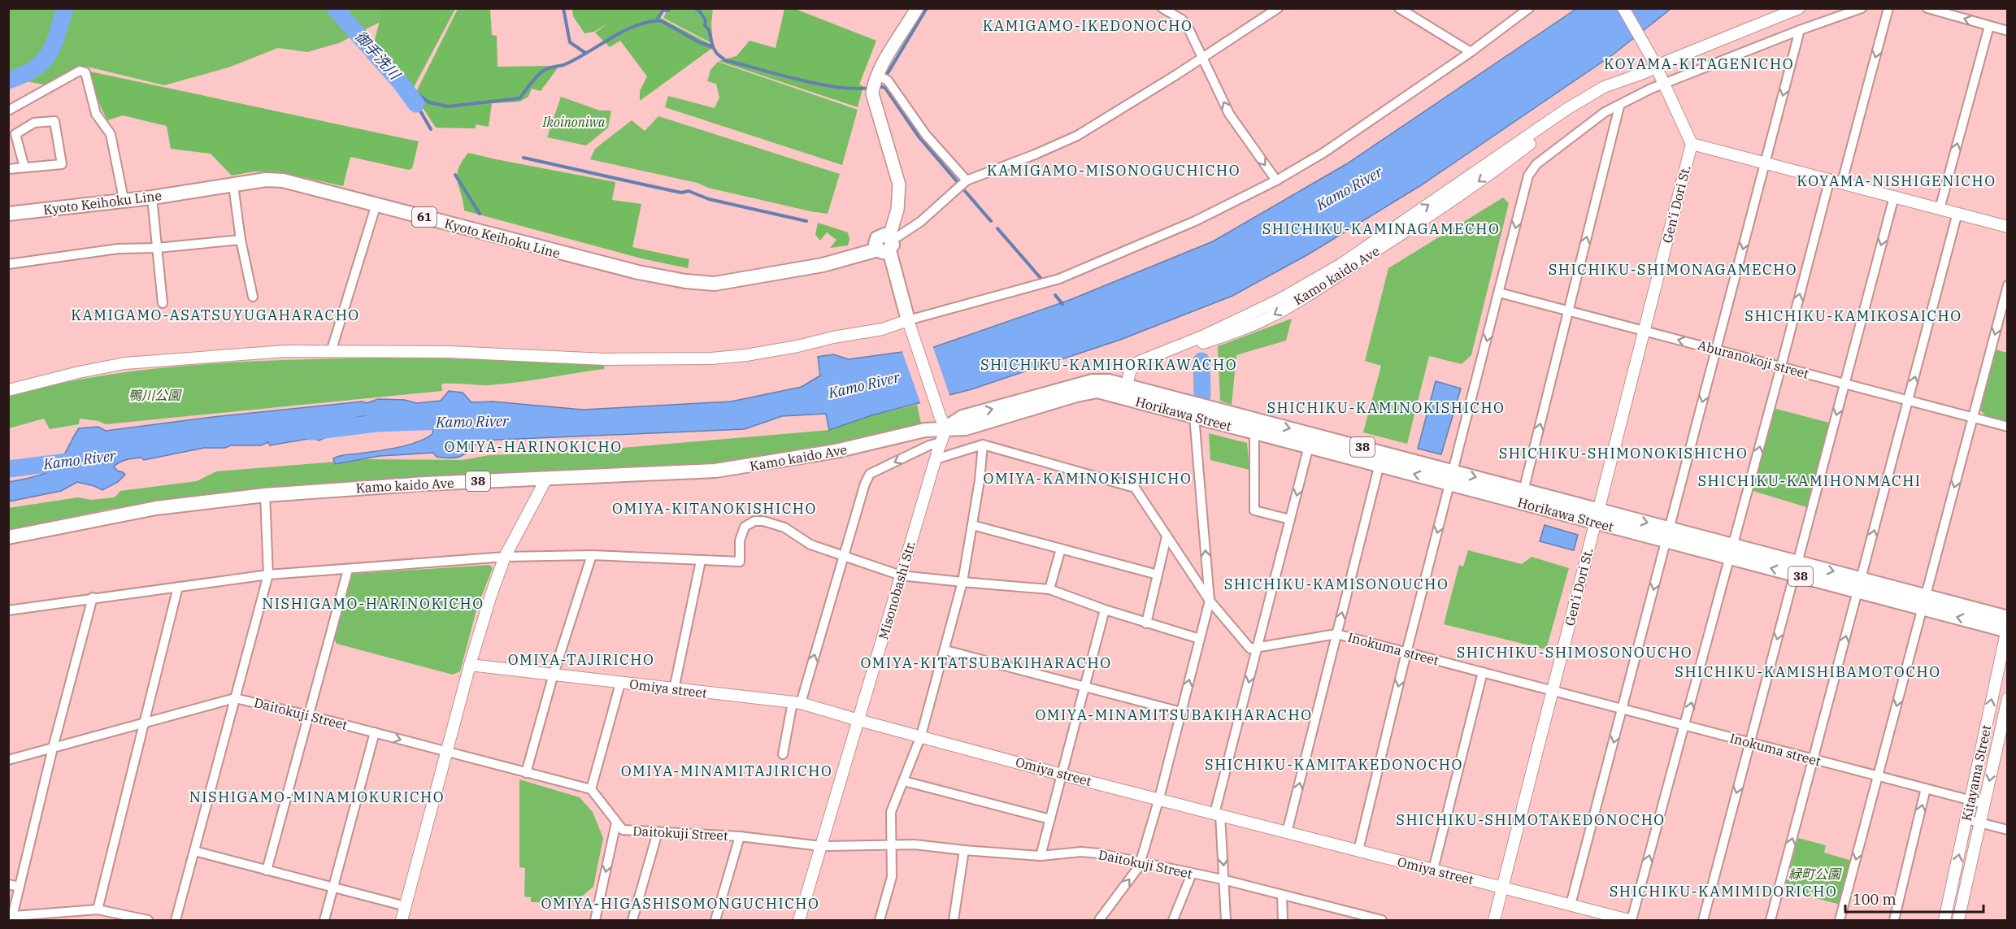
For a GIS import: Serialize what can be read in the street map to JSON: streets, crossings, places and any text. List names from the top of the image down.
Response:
{
  "streets": {
    "main road": [
      "Kyoto Keihoku Line",
      "61",
      "Kamo kaido Ave",
      "Horikawa Street",
      "38"
    ],
    "street": [
      "Gen'i Dori St.",
      "Aburanokoji street",
      "Misonobashi Str.",
      "Inokuma street",
      "Omiya street",
      "Daitokuji Street",
      "Kitayama Street"
    ]
  },
  "crossings": [
    ["Gen'i Dori St.", "Aburanokoji street"],
    ["Gen'i Dori St.", "Horikawa Street"],
    ["Gen'i Dori St.", "Inokuma street"],
    ["Gen'i Dori St.", "Omiya street"],
    ["Kamo kaido Ave", "Horikawa Street"],
    ["Kamo kaido Ave", "Misonobashi Str."],
    ["Horikawa Street", "Kitayama Street"],
    ["Misonobashi Str.", "Omiya street"],
    ["Misonobashi Str.", "Daitokuji Street"],
    ["Inokuma street", "Kitayama Street"]
  ],
  "districts": [
    "KAMIGAMO-IKEDONOCHO",
    "KOYAMA-KITAGENICHO",
    "KAMIGAMO-MISONOGUCHICHO",
    "KOYAMA-NISHIGENICHO",
    "SHICHIKU-KAMINAGAMECHO",
    "SHICHIKU-SHIMONAGAMECHO",
    "KAMIGAMO-ASATSUYUGAHARACHO",
    "SHICHIKU-KAMIKOSAICHO",
    "SHICHIKU-KAMIHORIKAWACHO",
    "SHICHIKU-KAMINOKISHICHO",
    "OMIYA-HARINOKICHO",
    "SHICHIKU-SHIMONOKISHICHO",
    "OMIYA-KAMINOKISHICHO",
    "SHICHIKU-KAMIHONMACHI",
    "OMIYA-KITANOKISHICHO",
    "SHICHIKU-KAMISONOUCHO",
    "NISHIGAMO-HARINOKICHO",
    "SHICHIKU-SHIMOSONOUCHO",
    "OMIYA-TAJIRICHO",
    "OMIYA-KITATSUBAKIHARACHO",
    "SHICHIKU-KAMISHIBAMOTOCHO",
    "OMIYA-MINAMITSUBAKIHARACHO",
    "SHICHIKU-KAMITAKEDONOCHO",
    "OMIYA-MINAMITAJIRICHO",
    "NISHIGAMO-MINAMIOKURICHO",
    "SHICHIKU-SHIMOTAKEDONOCHO",
    "SHICHIKU-KAMIMIDORICHO",
    "OMIYA-HIGASHISOMONGUCHICHO"
  ],
  "water": ["御手洗川", "Kamo River"],
  "parks": ["Ikoinoniwa", "鴨川公園", "緑町公園"],
  "scale_bar": "100 m"
}
